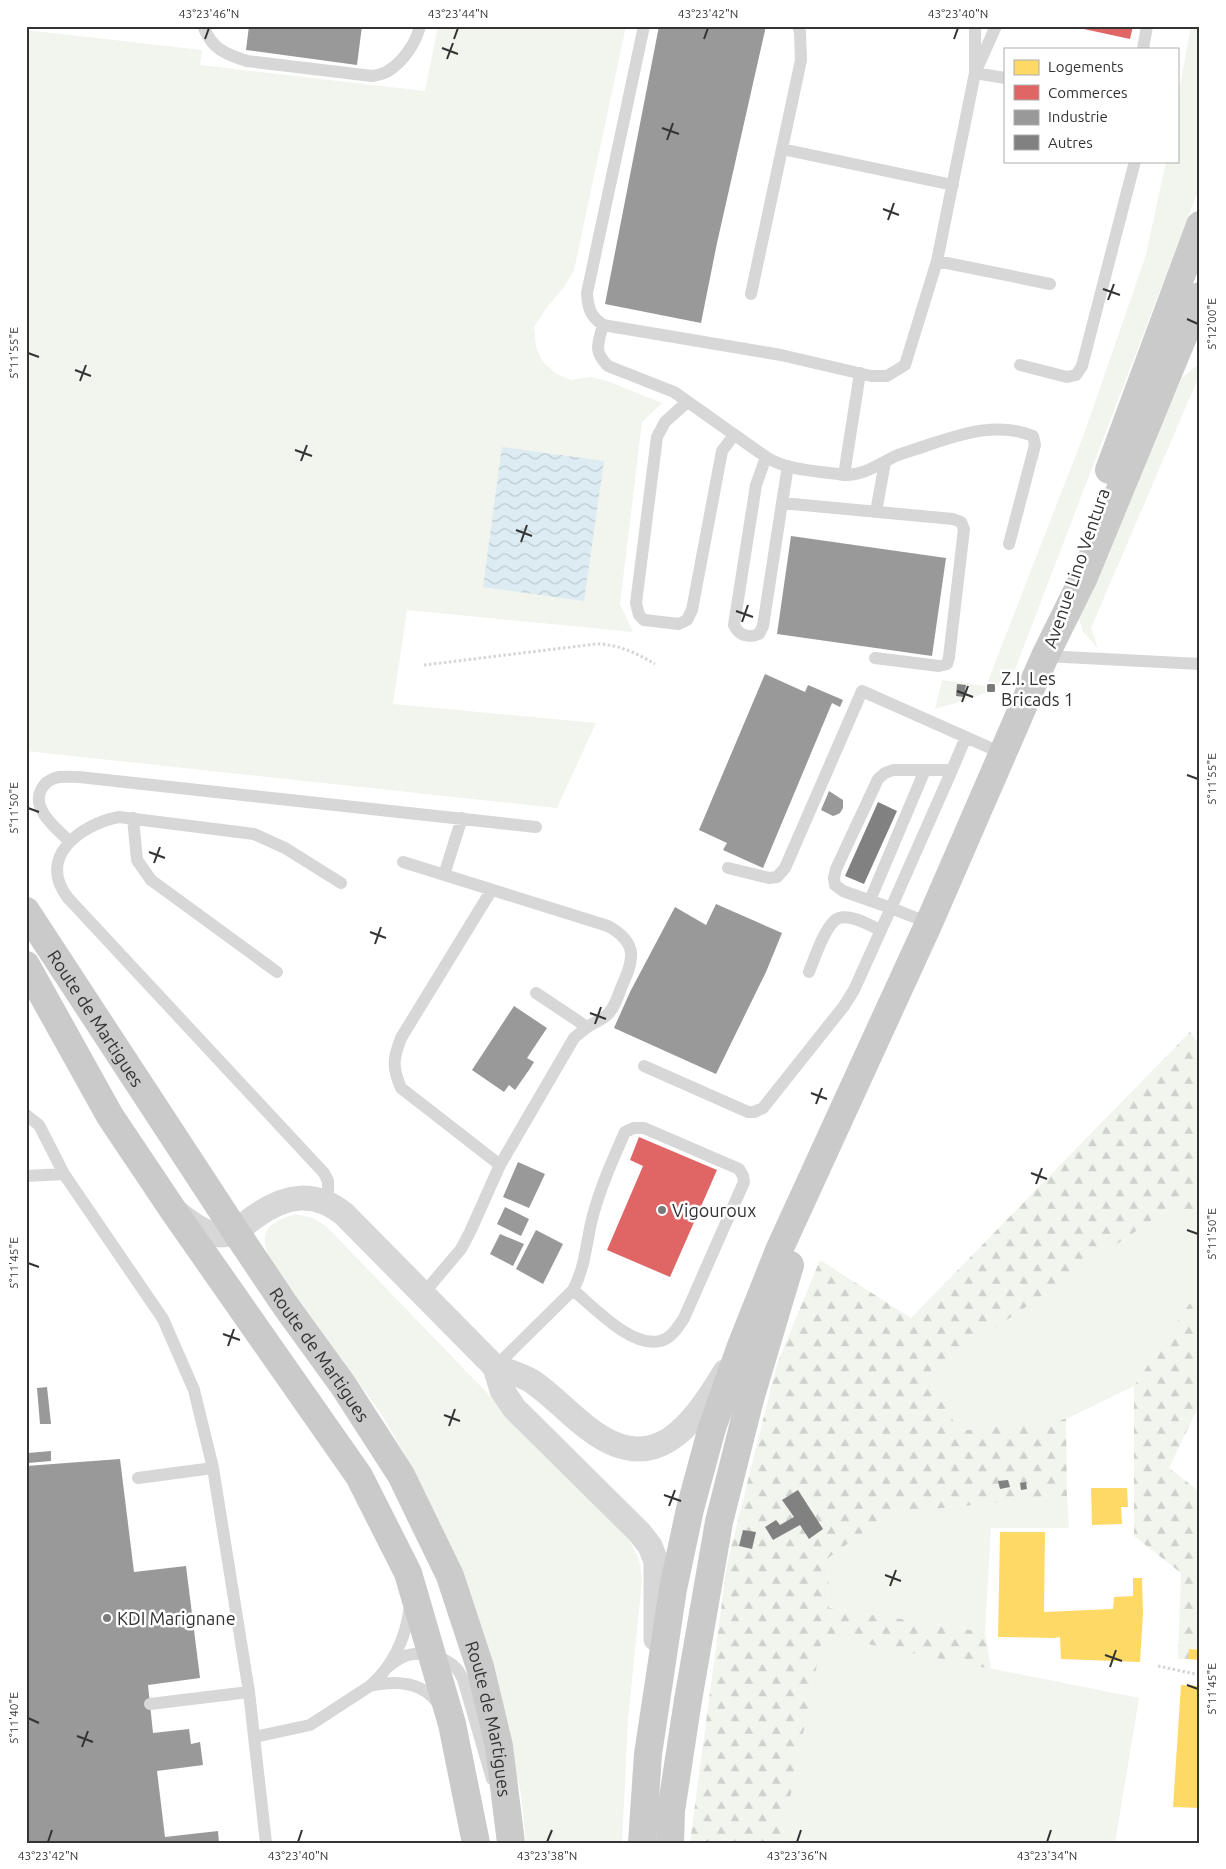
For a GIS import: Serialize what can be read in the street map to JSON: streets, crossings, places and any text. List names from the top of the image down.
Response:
{
  "streets": {
    "main road": ["Avenue Lino Ventura", "Route de Martigues"]
  },
  "places": {
    "transit": ["Z.I. Les Bricads 1"],
    "other": ["Vigouroux", "KDI Marignane"]
  },
  "legend": [
    "Logements",
    "Commerces",
    "Industrie",
    "Autres"
  ],
  "coordinates": [
    "43°23'46\"N",
    "43°23'44\"N",
    "43°23'42\"N",
    "43°23'40\"N",
    "5°12'00\"E",
    "5°11'55\"E",
    "5°11'50\"E",
    "5°11'45\"E",
    "5°11'40\"E",
    "43°23'38\"N",
    "43°23'36\"N",
    "43°23'34\"N"
  ]
}
